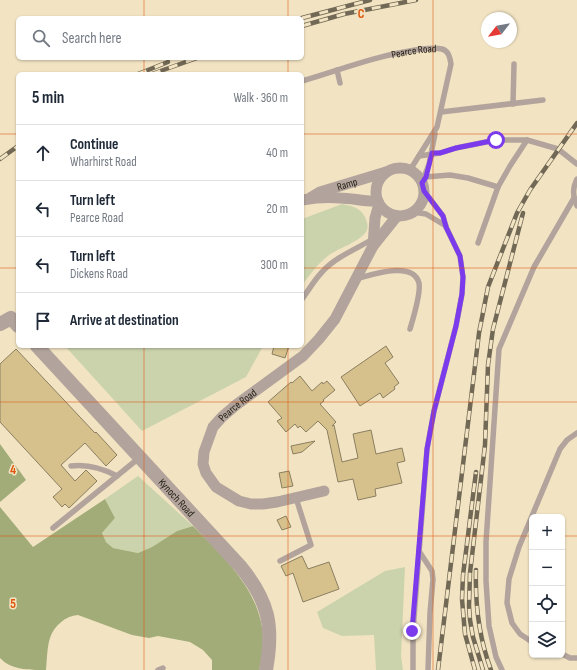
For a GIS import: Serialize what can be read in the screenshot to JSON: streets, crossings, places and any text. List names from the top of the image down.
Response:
{
  "streets": {
    "street": ["Pearce Road", "Ramp", "Kynoch Road"]
  },
  "crossings": [
    ["Pearce Road", "Ramp"]
  ],
  "north": "bottom left",
  "page": {
    "search": "Search here",
    "heading": ["5 min", "Walk · 360 m"],
    "list": [
      ["Continue", "Wharhirst Road", "40 m"],
      ["Turn left", "Pearce Road", "20 m"],
      ["Turn left", "Dickens Road", "300 m"],
      "Arrive at destination"
    ],
    "map_buttons": ["+", "−"]
  },
  "grid": {
    "columns": ["C"],
    "rows": ["4", "5"]
  }
}
